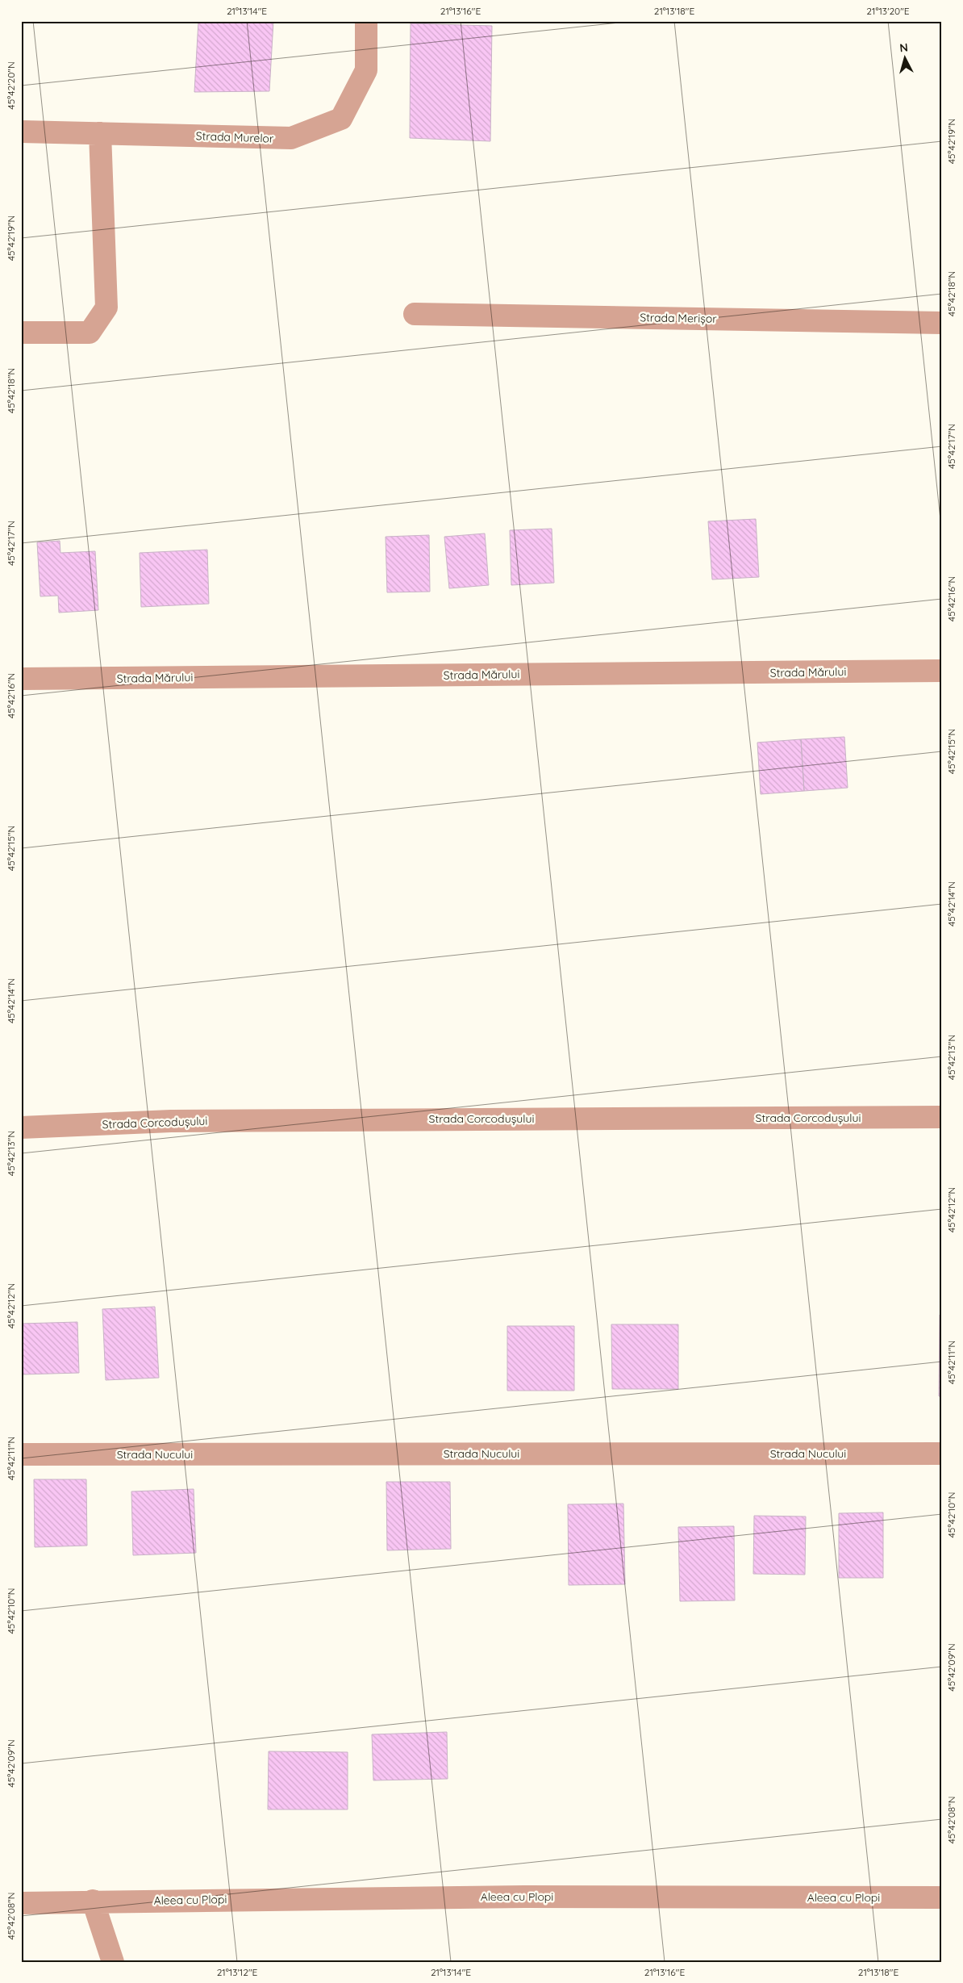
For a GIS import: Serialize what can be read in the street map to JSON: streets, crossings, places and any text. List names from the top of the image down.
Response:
{
  "streets": {
    "street": [
      "Strada Murelor",
      "Strada Merișor",
      "Strada Mărului",
      "Strada Corcodușului",
      "Strada Nucului",
      "Aleea cu Plopi"
    ]
  },
  "north": "top",
  "coordinates": [
    "21°13'14\"E",
    "21°13'16\"E",
    "21°13'18\"E",
    "21°13'20\"E",
    "45°42'20\"N",
    "45°42'19\"N",
    "45°42'18\"N",
    "45°42'17\"N",
    "45°42'16\"N",
    "45°42'15\"N",
    "45°42'14\"N",
    "45°42'13\"N",
    "45°42'12\"N",
    "45°42'11\"N",
    "45°42'10\"N",
    "45°42'09\"N",
    "45°42'08\"N",
    "21°13'12\"E"
  ]
}
